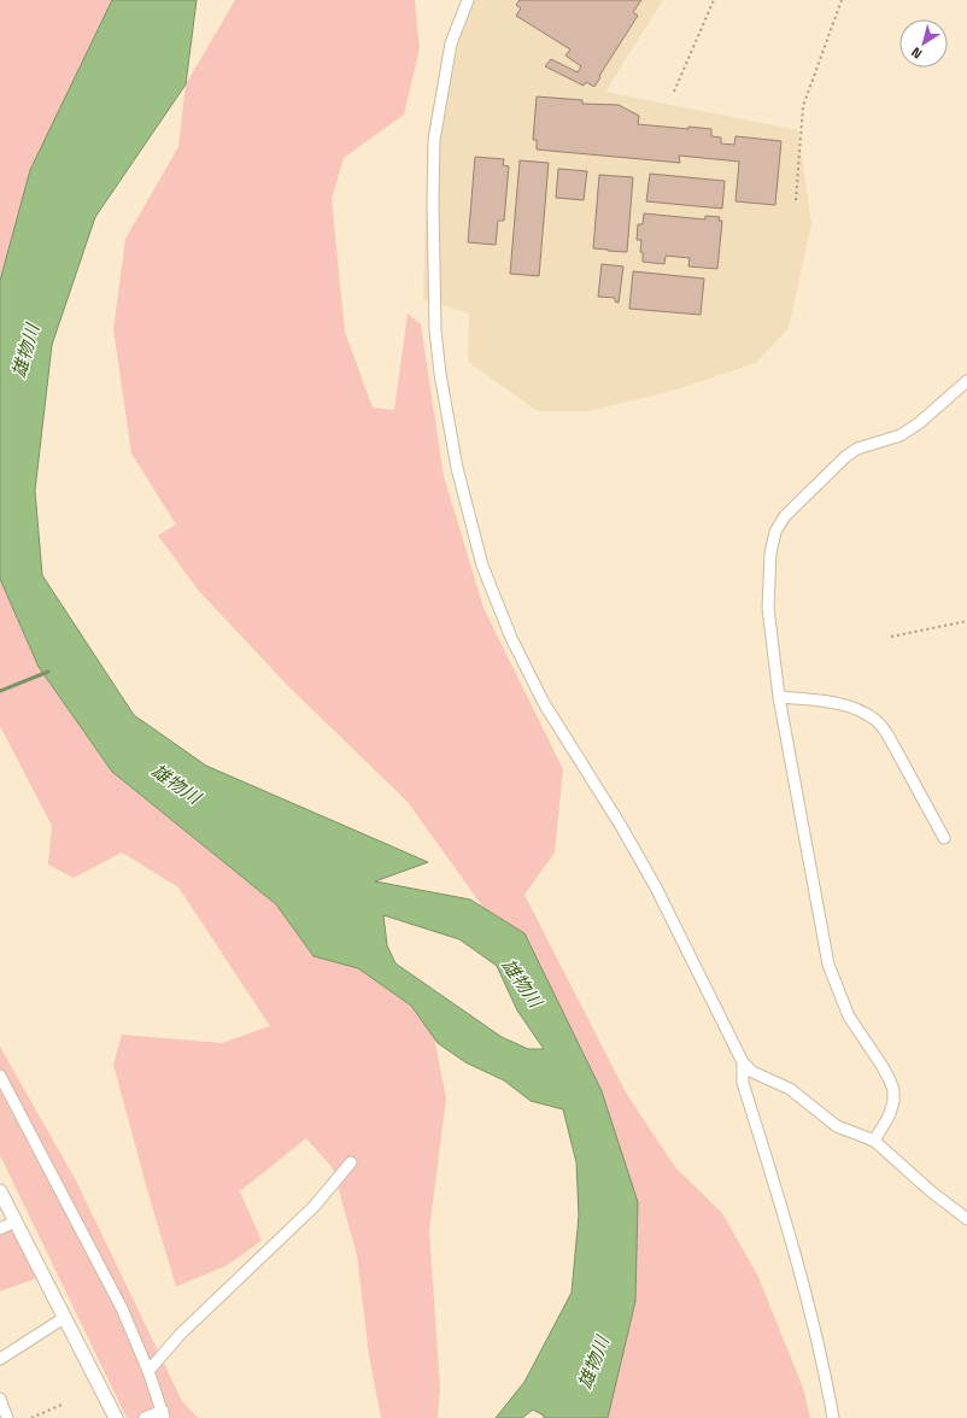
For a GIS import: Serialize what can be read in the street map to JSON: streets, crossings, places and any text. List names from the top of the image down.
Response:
{
  "water": ["雄物川"],
  "north": "bottom left"
}
